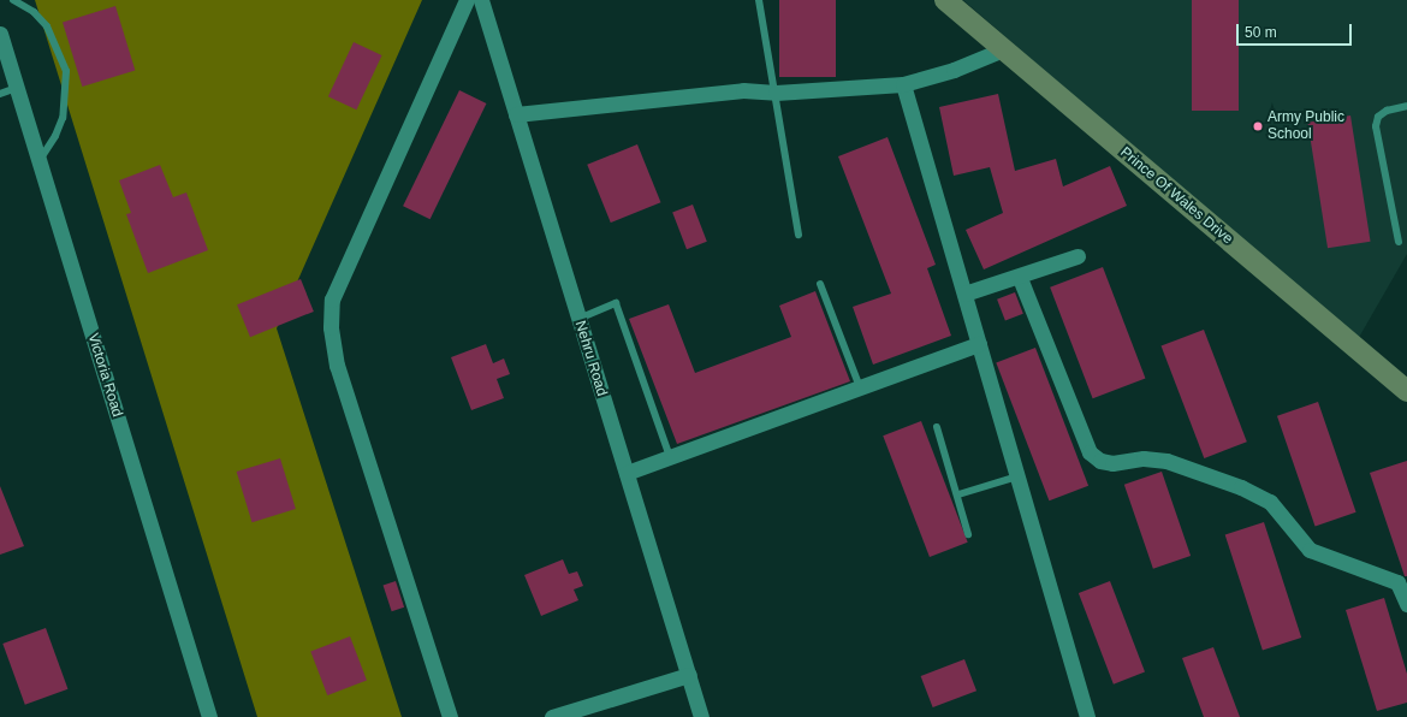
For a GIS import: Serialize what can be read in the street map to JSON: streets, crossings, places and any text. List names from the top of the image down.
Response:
{
  "streets": {
    "main road": ["Prince Of Wales Drive"],
    "street": ["Nehru Road", "Victoria Road"]
  },
  "places": ["Army Public School"],
  "scale_bar": "50 m"
}
